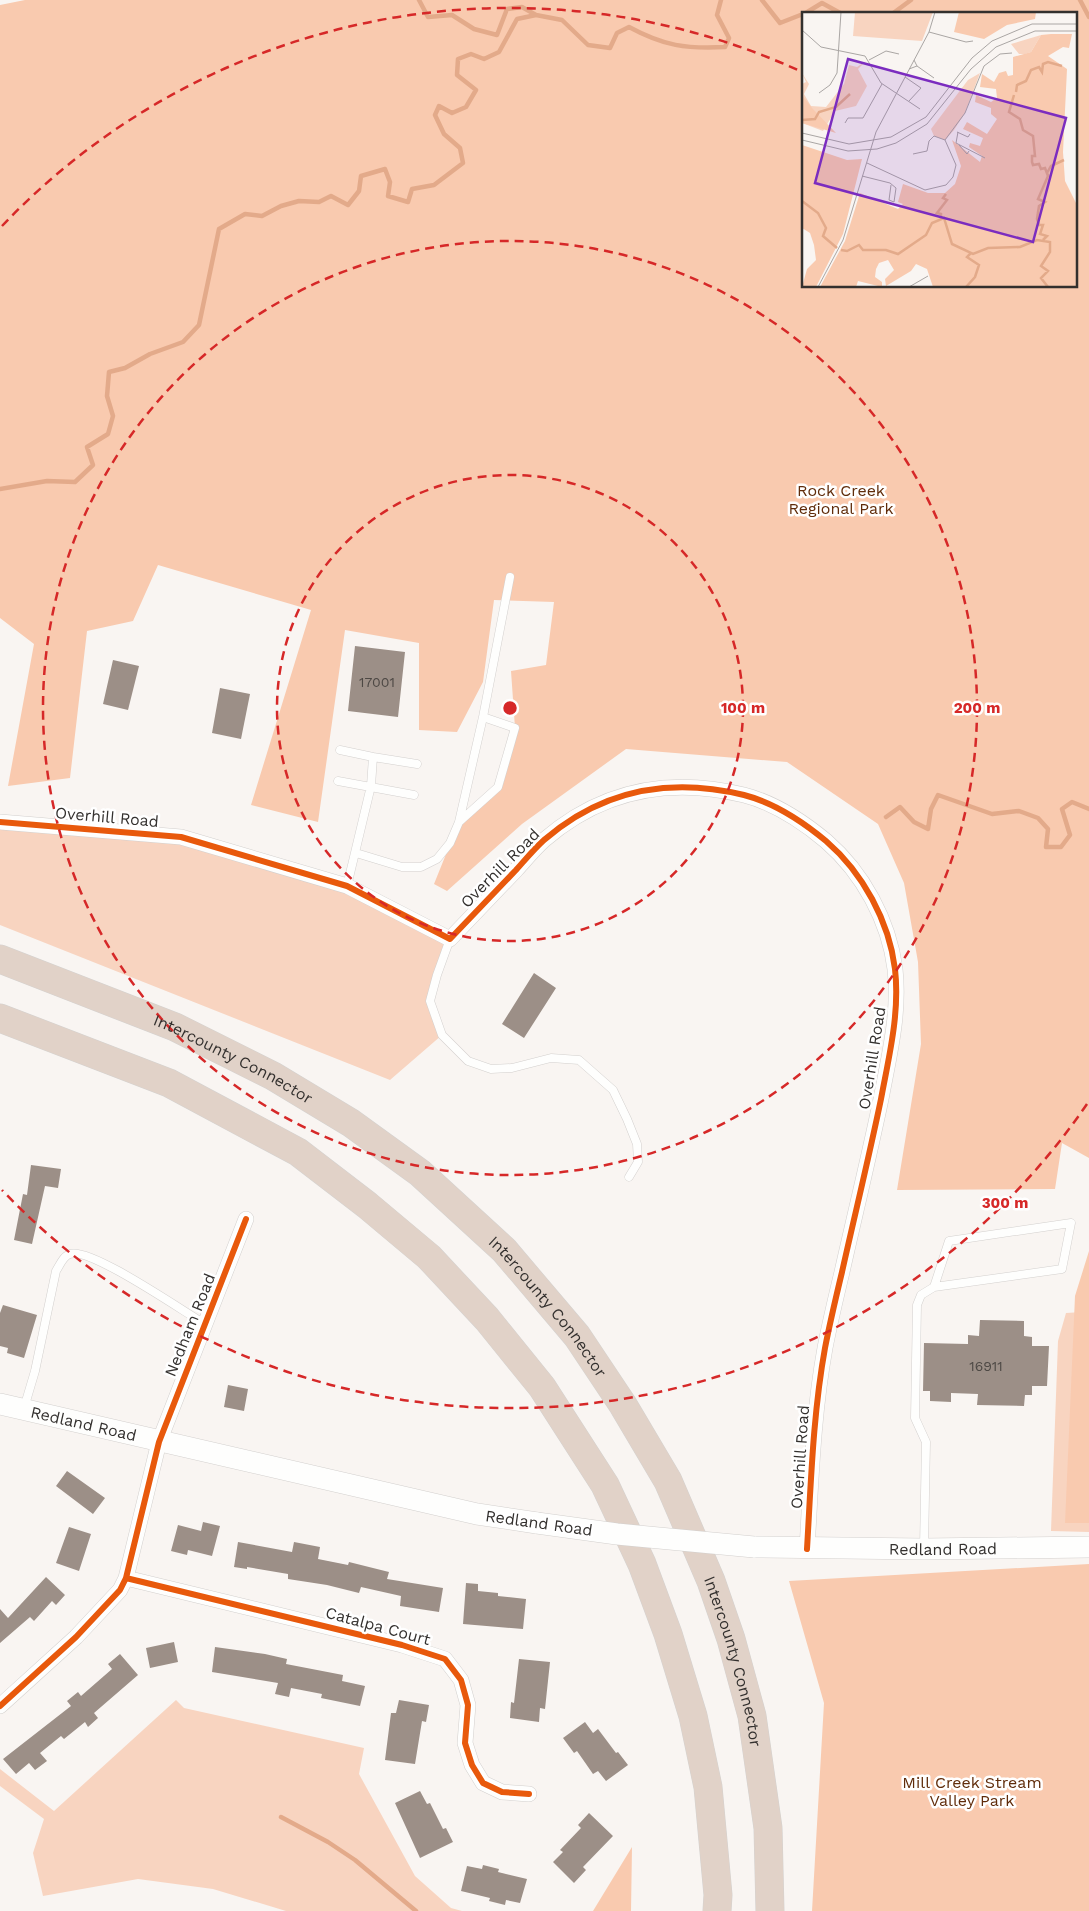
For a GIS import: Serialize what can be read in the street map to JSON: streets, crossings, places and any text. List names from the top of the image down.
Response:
{
  "streets": {
    "highway": ["Intercounty Connector"],
    "main road": ["Redland Road"],
    "street": ["Overhill Road", "Nedham Road", "Catalpa Court"]
  },
  "crossings": [
    ["Overhill Road", "Redland Road"],
    ["Nedham Road", "Redland Road"],
    ["Nedham Road", "Catalpa Court"]
  ],
  "parks": ["Rock Creek Regional Park", "Mill Creek Stream Valley Park"],
  "house_numbers": ["17001", "16911"],
  "rings": ["100 m", "200 m", "300 m"]
}
